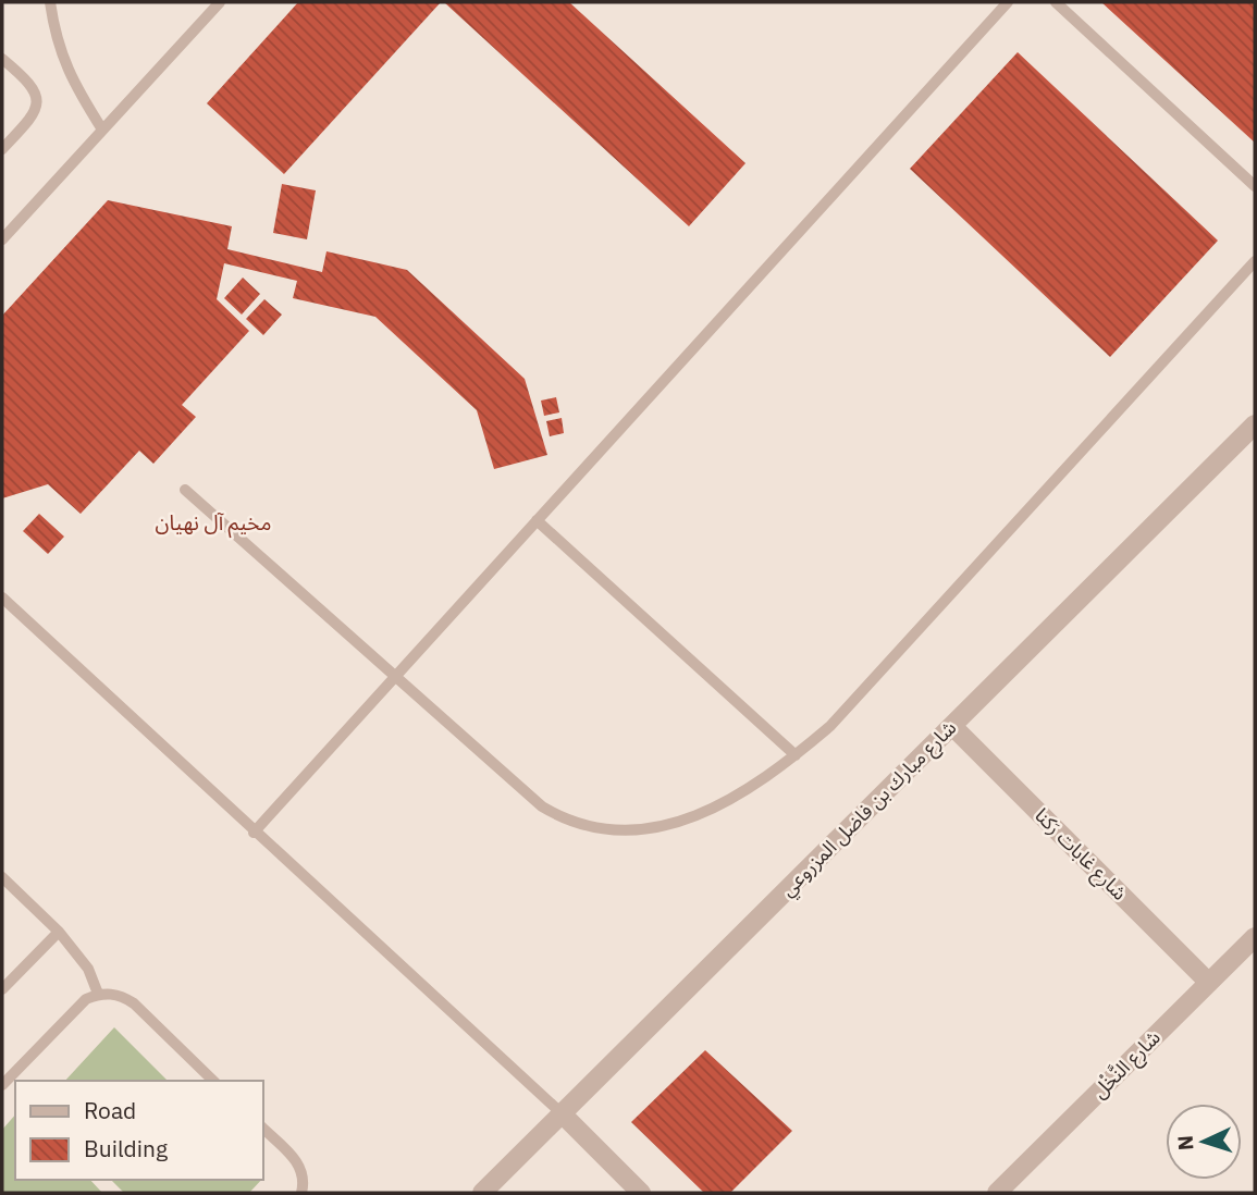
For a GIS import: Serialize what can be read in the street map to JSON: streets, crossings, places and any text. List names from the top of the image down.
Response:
{
  "streets": {
    "street": ["شارع مبارك بن فاضل المزروعي", "شارع غابات رَكنا", "شارع النَّخْل"]
  },
  "crossings": [
    ["شارع مبارك بن فاضل المزروعي", "شارع غابات رَكنا"],
    ["شارع غابات رَكنا", "شارع النَّخْل"]
  ],
  "districts": ["مخيم آل نهيان"],
  "legend": ["Road", "Building"],
  "north": "left"
}
